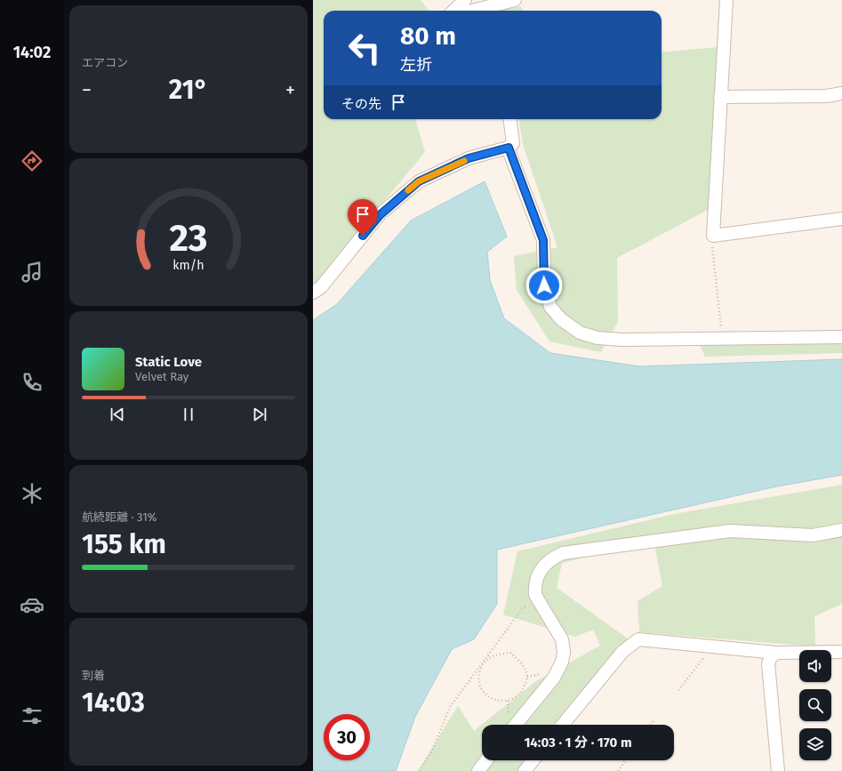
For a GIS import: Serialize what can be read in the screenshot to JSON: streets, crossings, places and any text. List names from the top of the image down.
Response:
{
  "page": {
    "tabs": "14:02",
    "tile": [
      "エアコン",
      ["航続距離 · 31%", "155 km"],
      ["到着", "14:03"]
    ],
    "turn": ["80 m", "左折"],
    "heat": ["−", "21°", "+"],
    "then": "その先",
    "song": ["Static Love", "Velvet Ray"],
    "limit": "30",
    "trip": "14:03 · 1 分 · 170 m",
    "gauge": ["23", "km/h"]
  }
}
